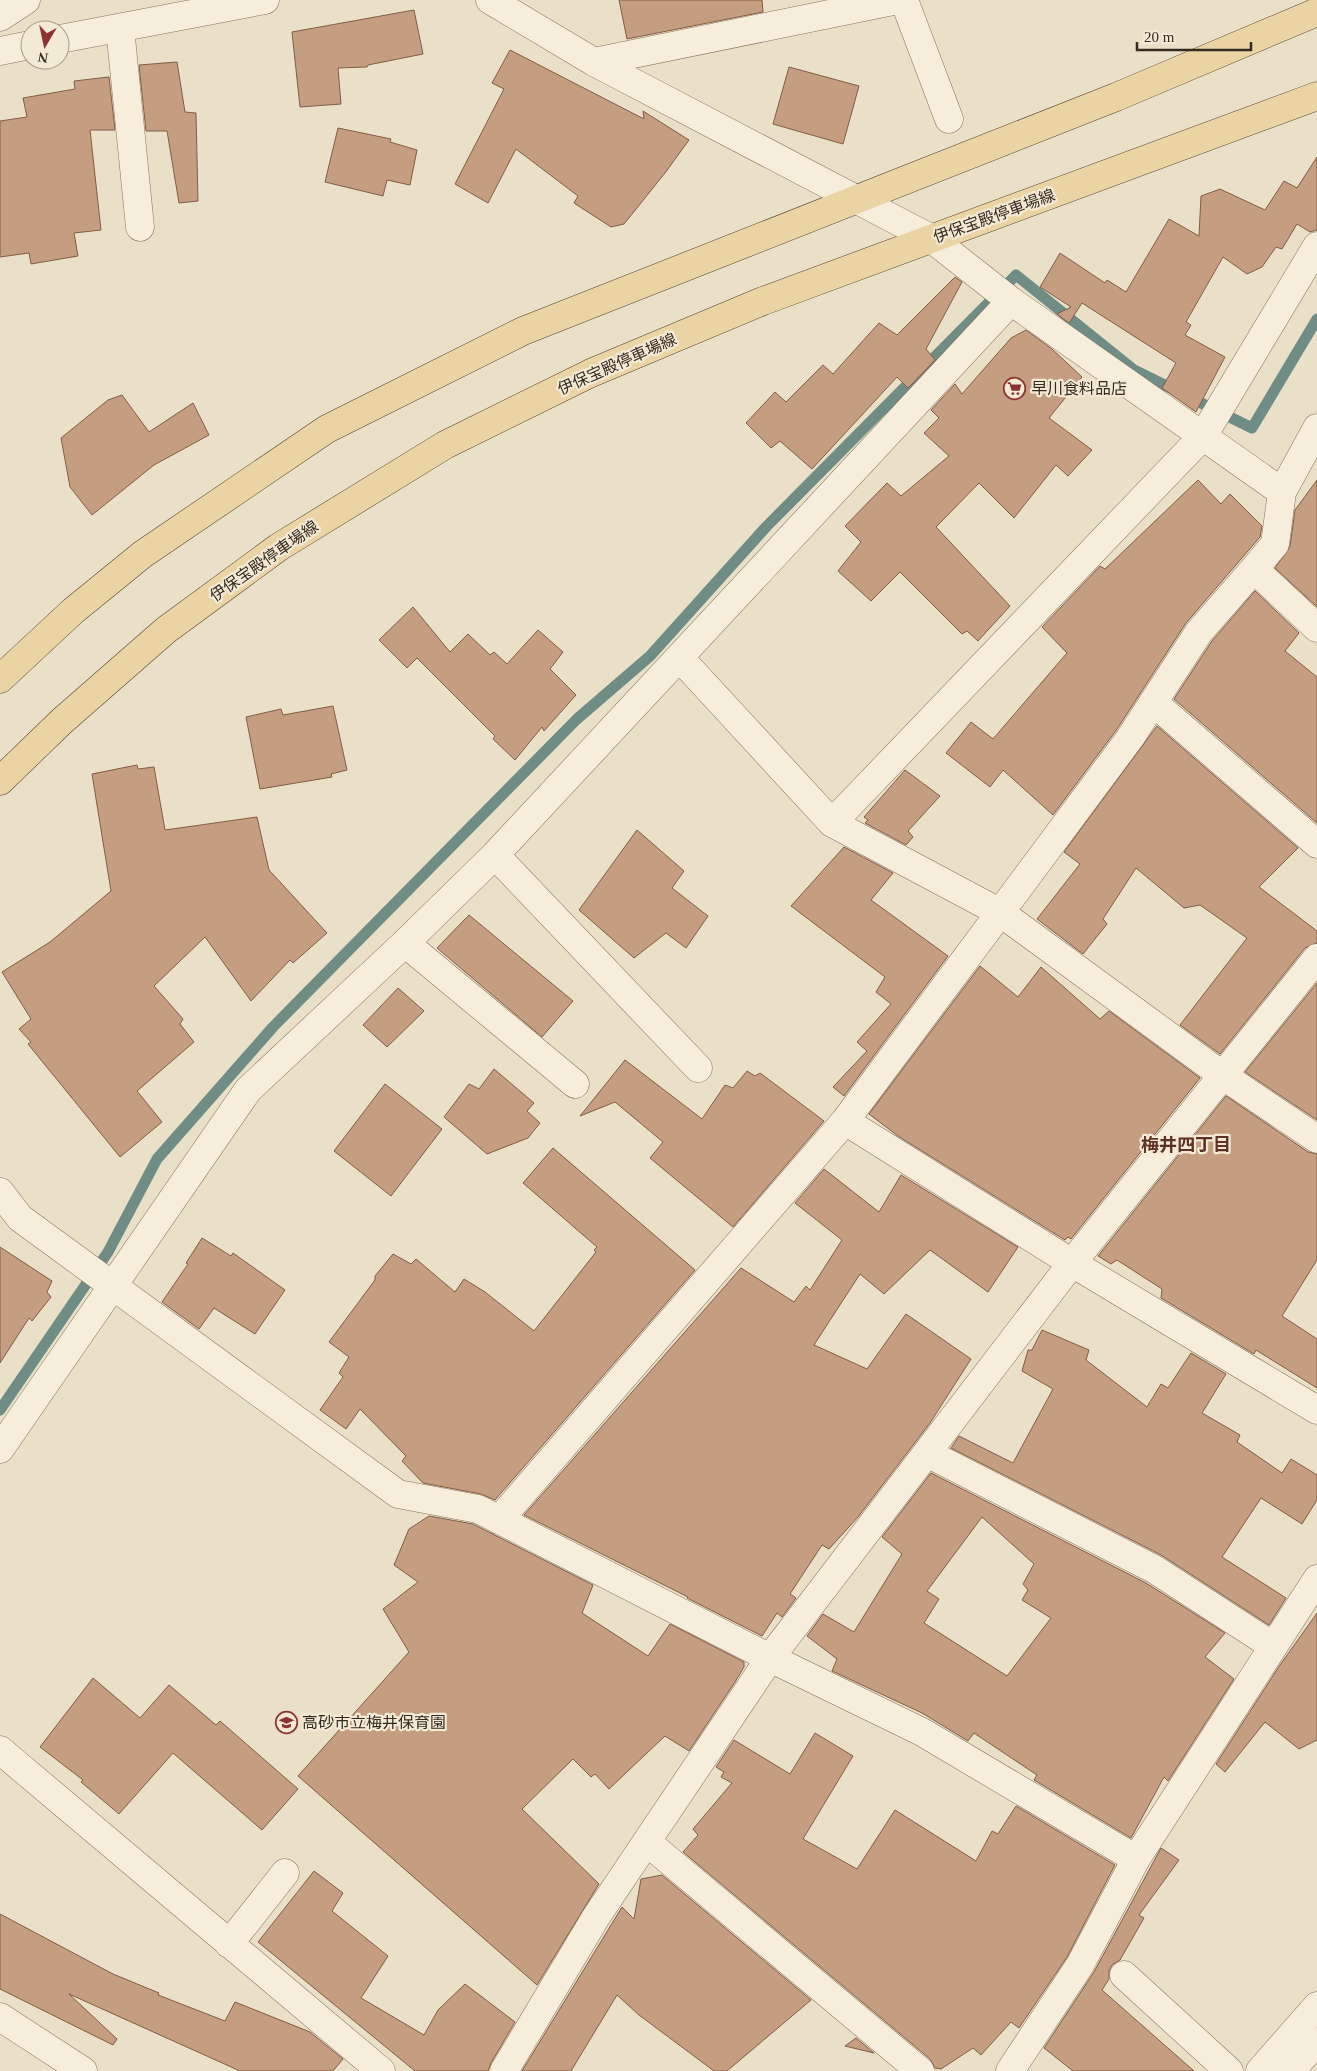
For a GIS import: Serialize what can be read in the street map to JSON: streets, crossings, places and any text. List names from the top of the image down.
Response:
{
  "streets": {
    "main road": ["伊保宝殿停車場線"]
  },
  "districts": ["梅井四丁目"],
  "places": {
    "supermarket": ["早川食料品店"],
    "school or university": ["高砂市立梅井保育園"]
  },
  "scale_bar": "20 m",
  "north": "bottom"
}
